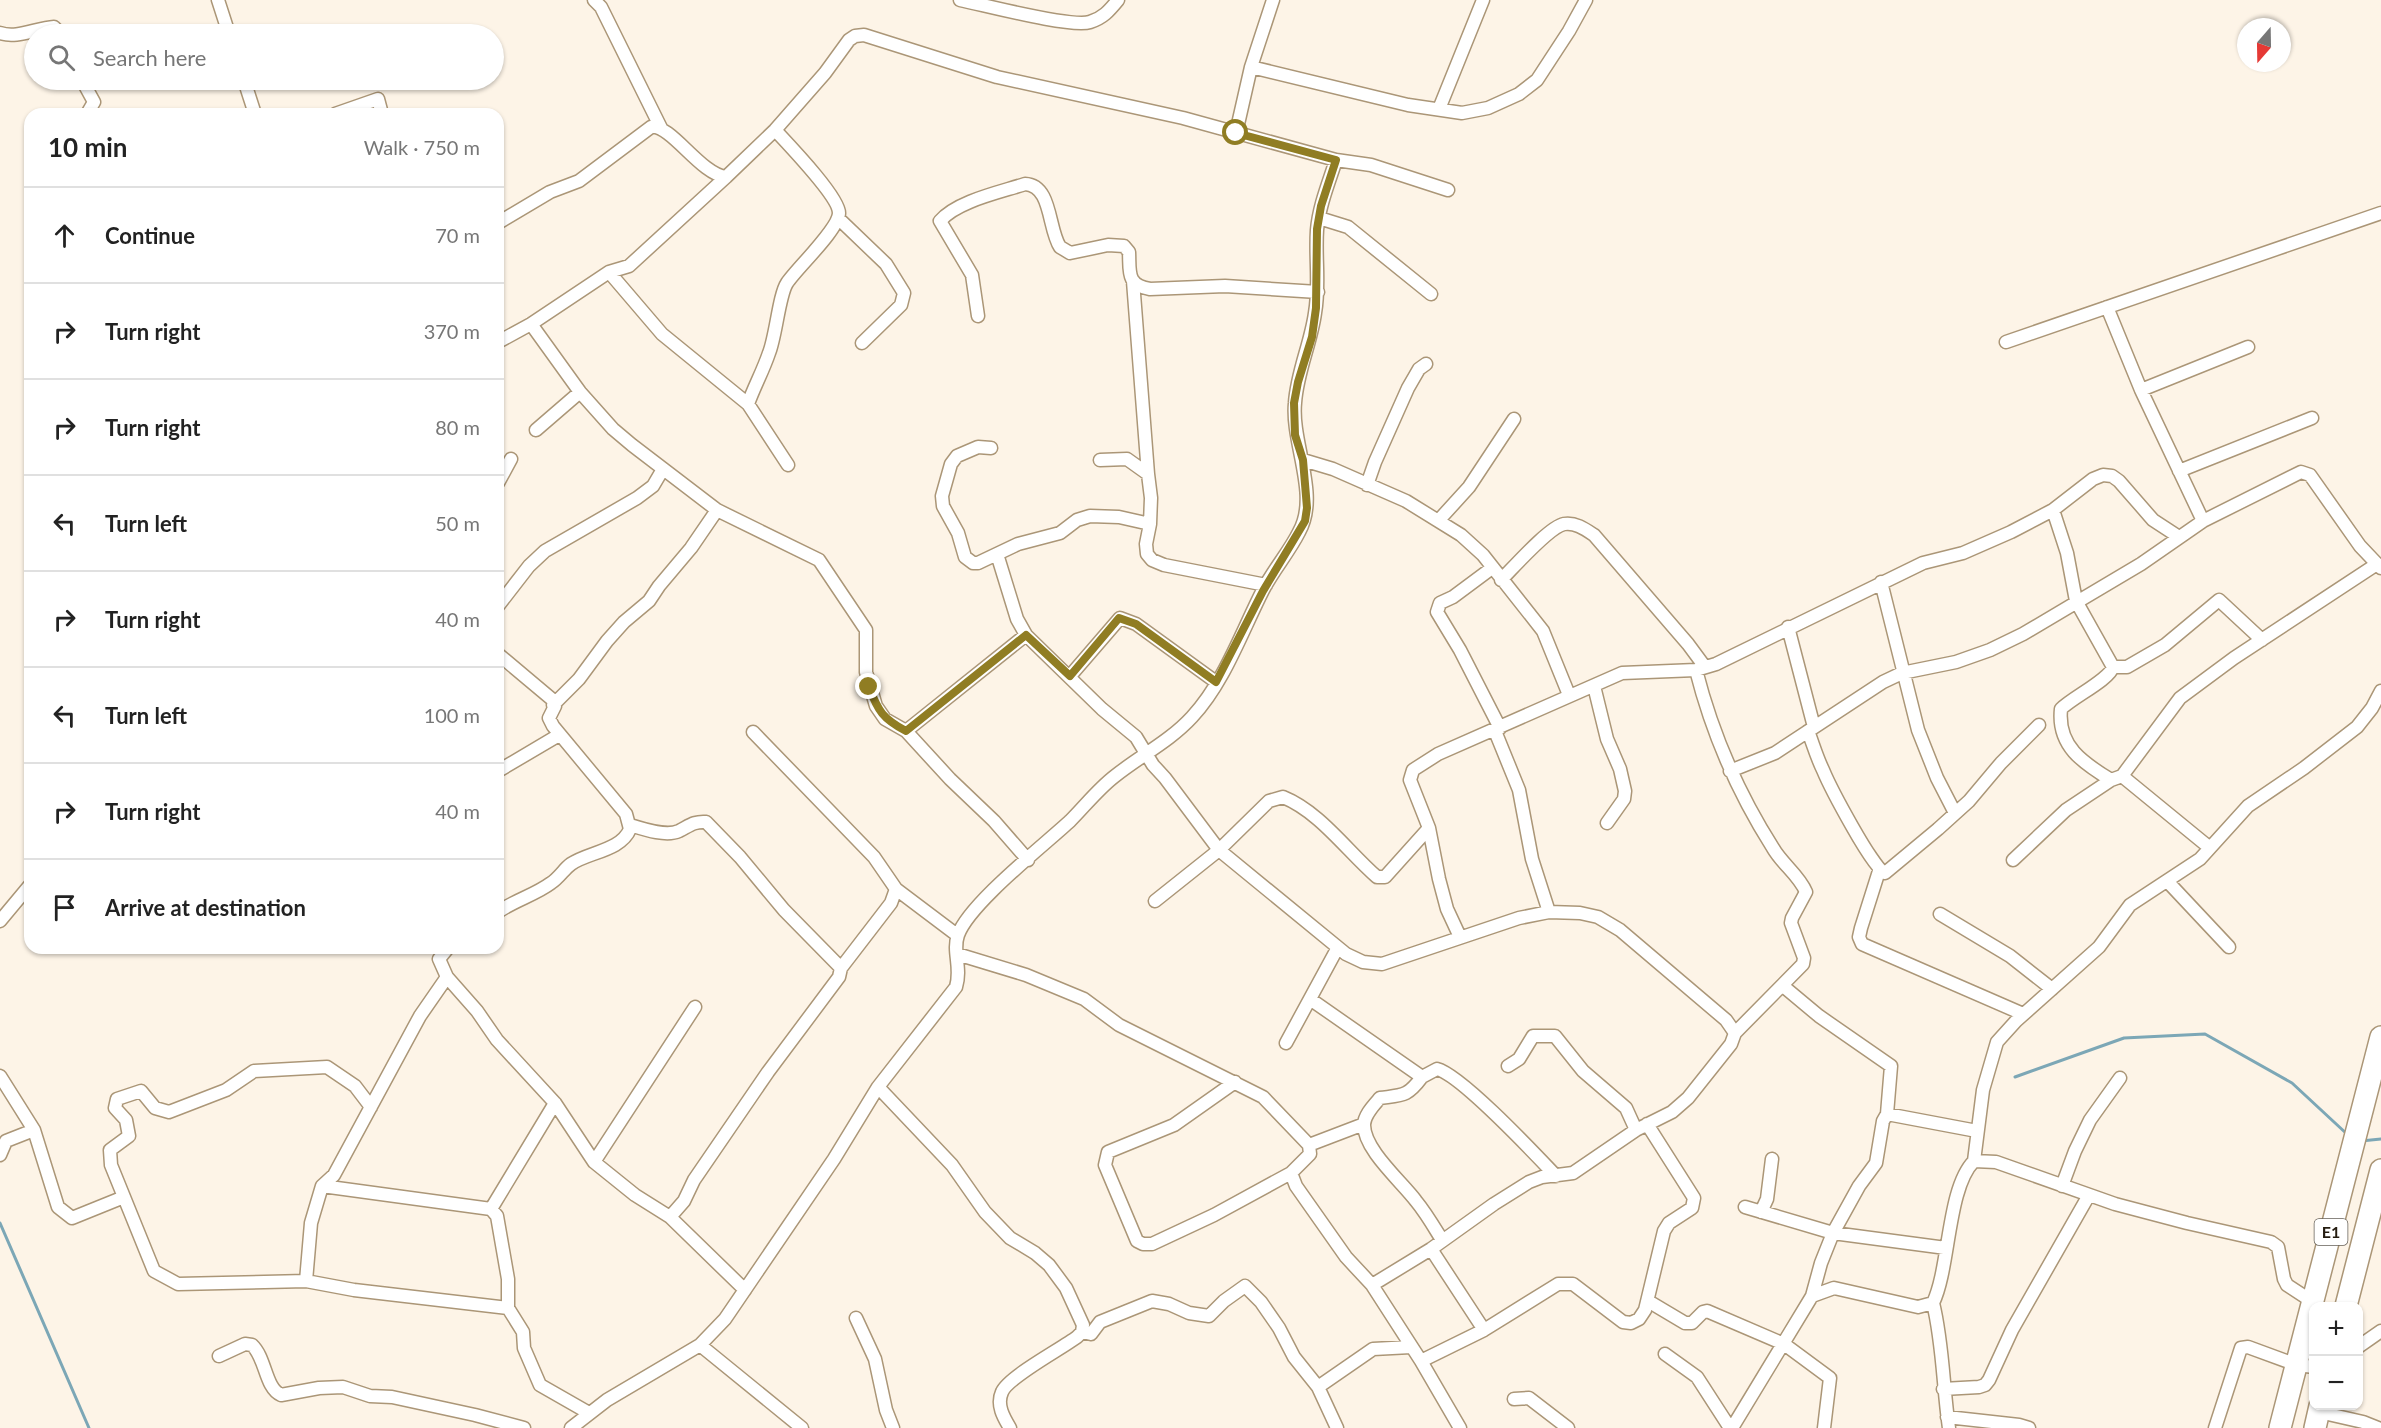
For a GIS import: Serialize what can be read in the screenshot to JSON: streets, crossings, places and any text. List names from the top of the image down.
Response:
{
  "streets": {
    "highway": ["E1"]
  },
  "north": "bottom",
  "page": {
    "search": "Search here",
    "heading": ["10 min", "Walk · 750 m"],
    "list": [
      ["Continue", "70 m"],
      ["Turn right", "370 m"],
      ["Turn right", "80 m"],
      ["Turn left", "50 m"],
      ["Turn right", "40 m"],
      ["Turn left", "100 m"],
      ["Turn right", "40 m"],
      "Arrive at destination"
    ],
    "map_buttons": ["+", "−"]
  }
}
